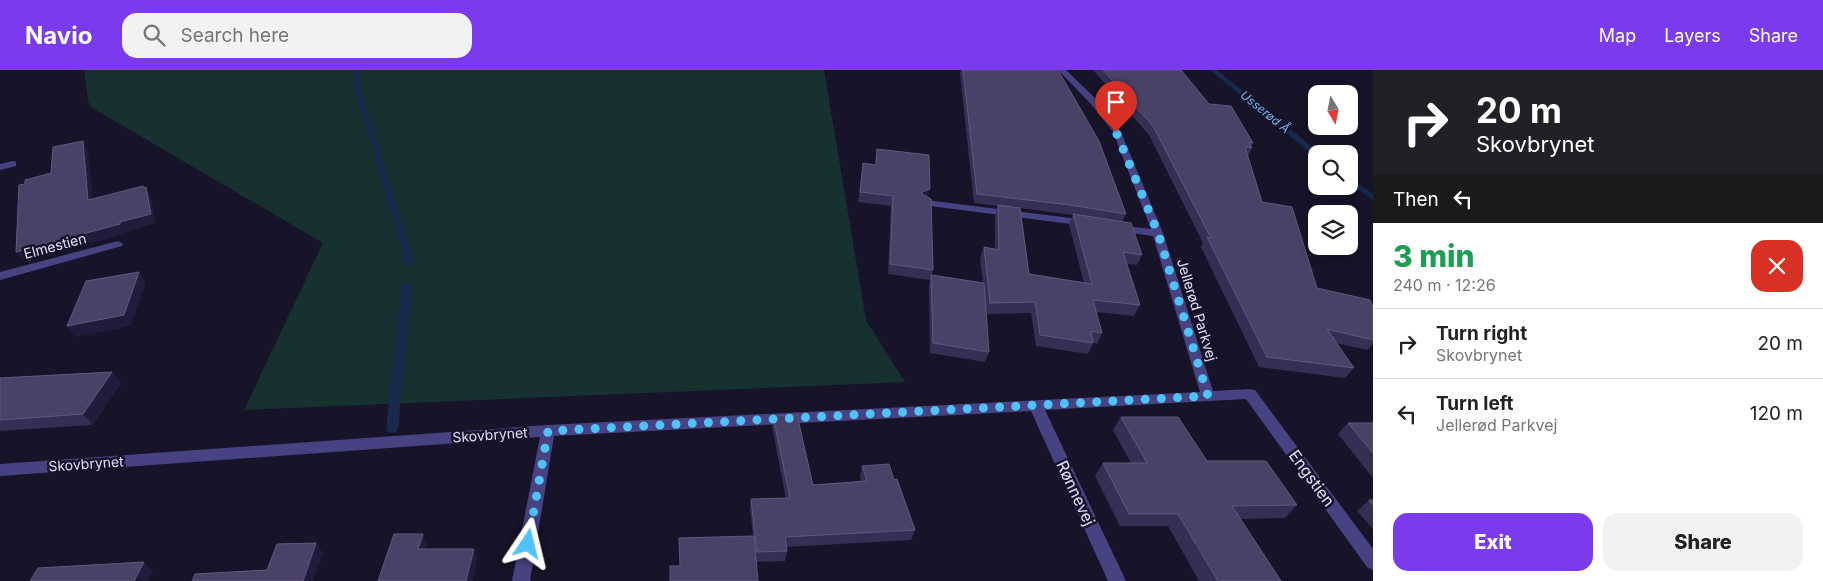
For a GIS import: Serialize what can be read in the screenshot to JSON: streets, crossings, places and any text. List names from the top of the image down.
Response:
{
  "streets": {
    "street": [
      "Elmestien",
      "Jellerød Parkvej",
      "Skovbrynet",
      "Engstien",
      "Rønnevej"
    ]
  },
  "crossings": [
    ["Jellerød Parkvej", "Skovbrynet"],
    ["Skovbrynet", "Engstien"],
    ["Skovbrynet", "Rønnevej"]
  ],
  "water": ["Usserød Å"],
  "north": "bottom",
  "page": {
    "header": "Navio",
    "search": "Search here",
    "nav": ["Map", "Layers", "Share"],
    "turn": ["20 m", "Skovbrynet"],
    "then": "Then",
    "heading": ["3 min", "240 m · 12:26"],
    "list": [
      {
        "name": "Turn right",
        "note": "Skovbrynet",
        "value": "20 m"
      },
      {
        "name": "Turn left",
        "note": "Jellerød Parkvej",
        "value": "120 m"
      }
    ],
    "buttons": ["Exit", "Share"]
  }
}
